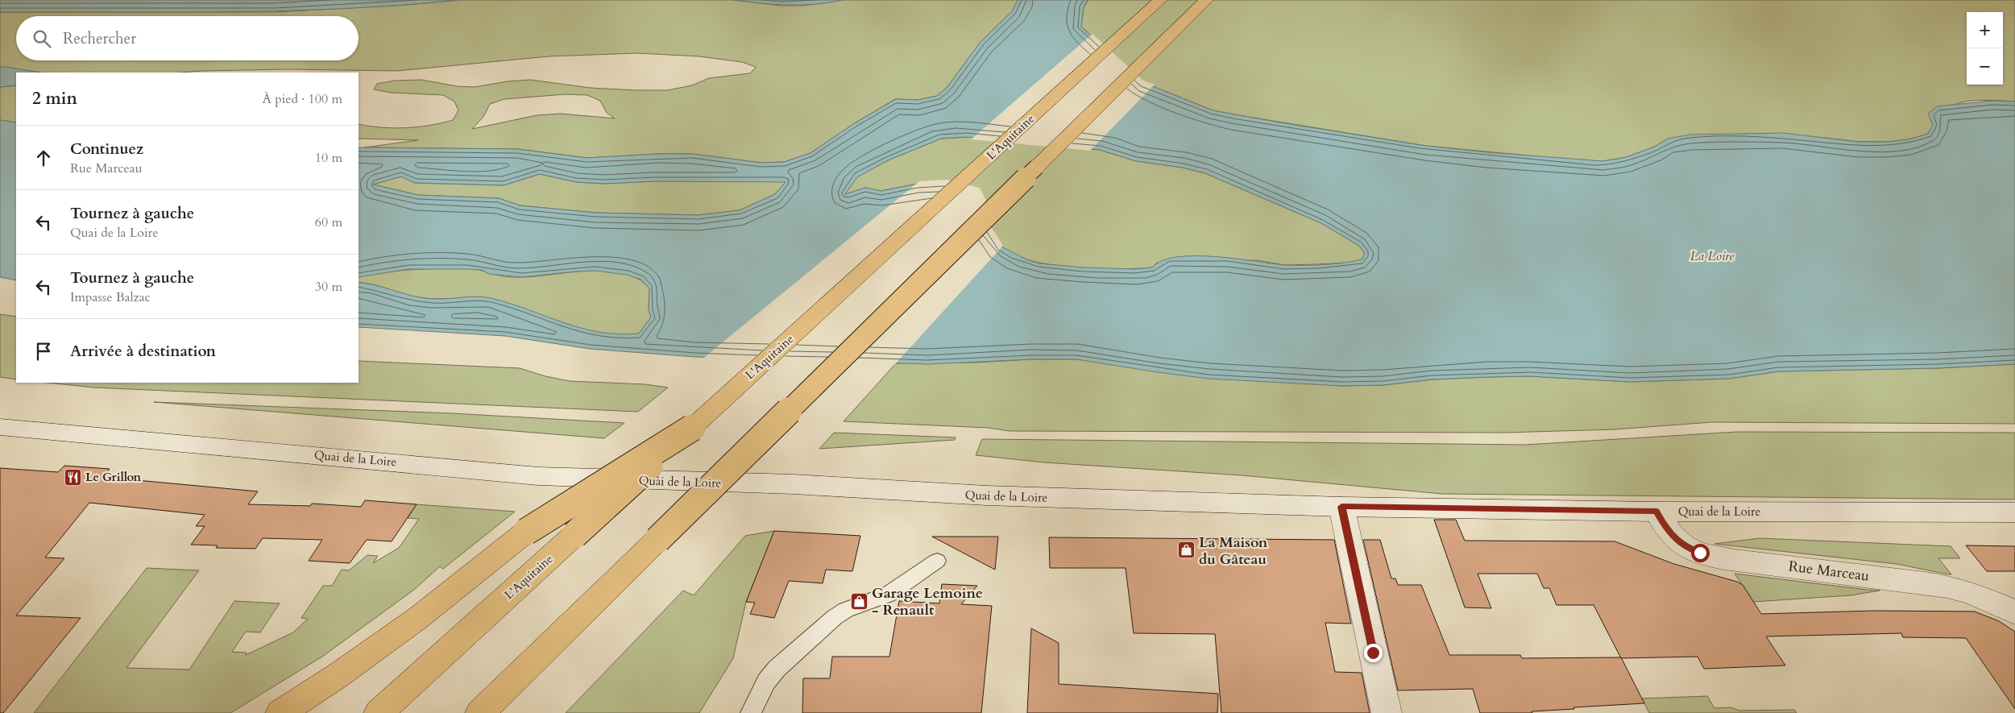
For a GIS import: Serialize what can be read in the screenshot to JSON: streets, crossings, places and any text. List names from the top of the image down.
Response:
{
  "streets": {
    "highway": ["L'Aquitaine"],
    "main road": ["Quai de la Loire", "Rue Marceau"]
  },
  "crossings": [
    ["Quai de la Loire", "Rue Marceau"]
  ],
  "water": ["La Loire"],
  "places": {
    "restaurant": ["Le Grillon"],
    "shop": ["La Maison du Gâteau", "Garage Lemoine - Renault"]
  },
  "page": {
    "map_buttons": ["+", "−"],
    "search": "Rechercher",
    "heading": ["2 min", "À pied · 100 m"],
    "list": [
      ["Continuez", "Rue Marceau", "10 m"],
      ["Tournez à gauche", "Quai de la Loire", "60 m"],
      ["Tournez à gauche", "Impasse Balzac", "30 m"],
      "Arrivée à destination"
    ]
  }
}
